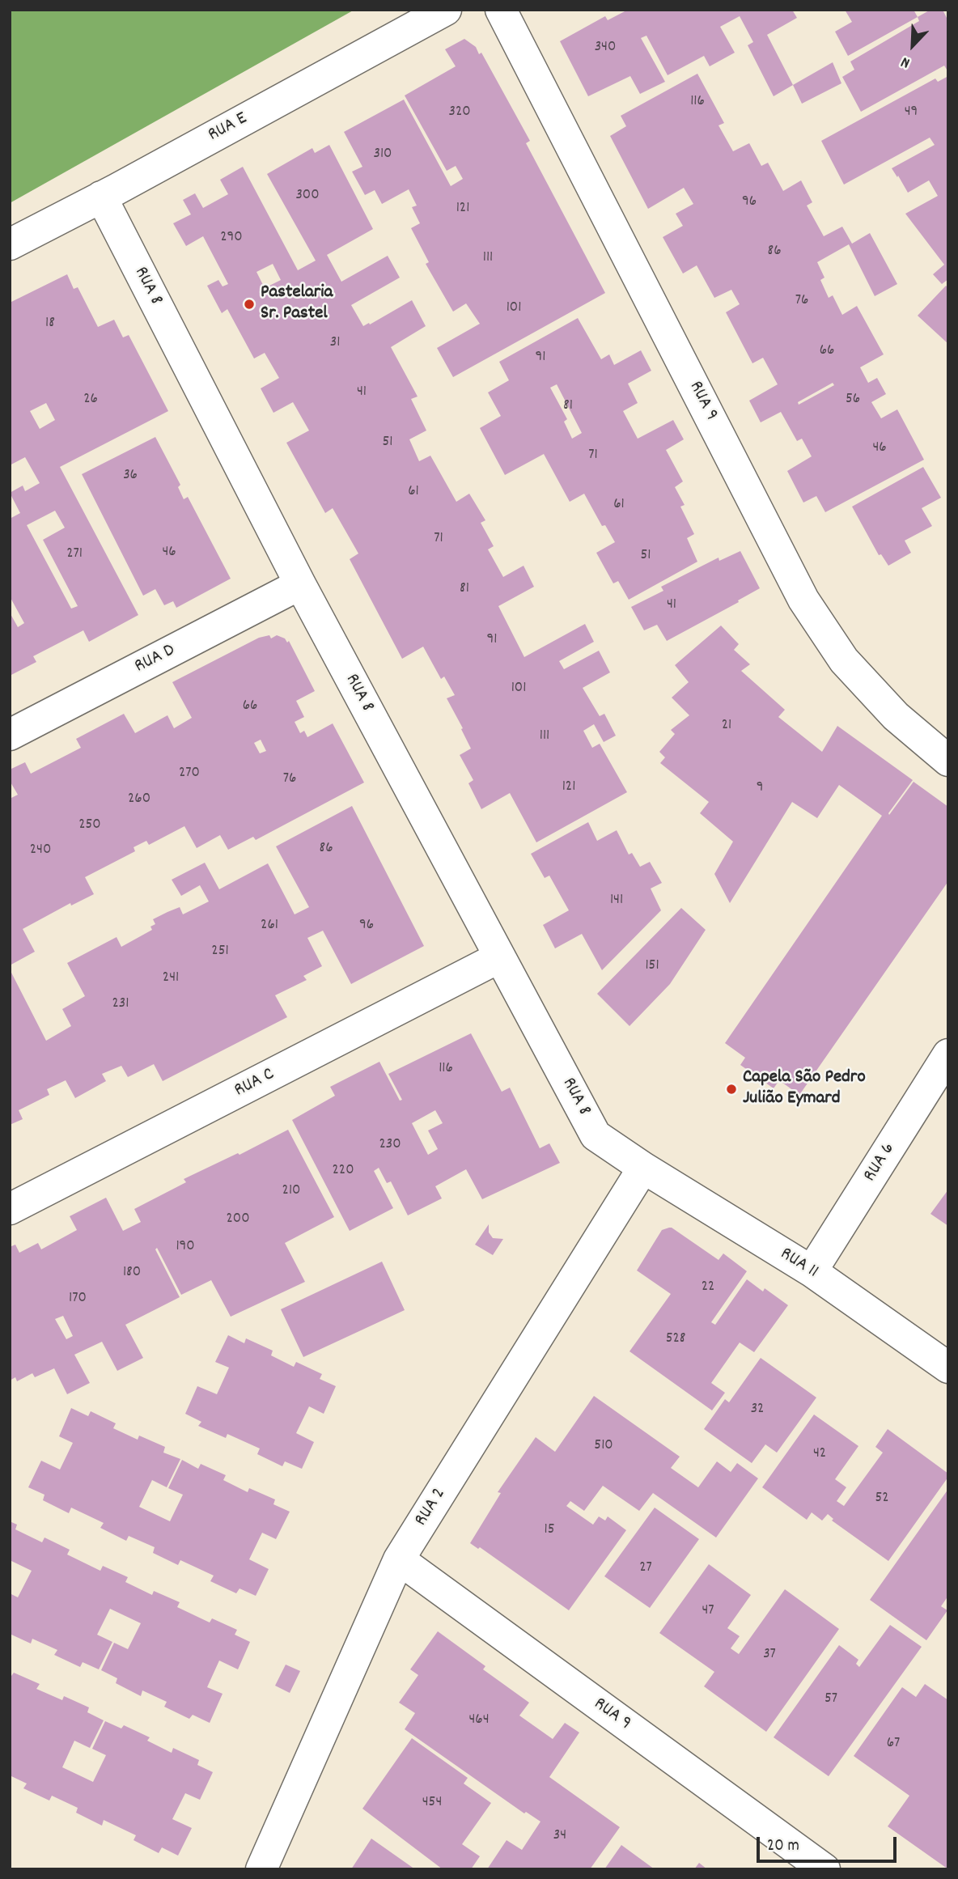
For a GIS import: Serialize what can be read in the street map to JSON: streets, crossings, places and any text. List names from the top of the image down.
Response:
{
  "streets": {
    "street": [
      "RUA E",
      "RUA 8",
      "RUA 9",
      "RUA D",
      "RUA C",
      "RUA 6",
      "RUA 11",
      "RUA 2"
    ]
  },
  "crossings": [
    ["RUA E", "RUA 8"],
    ["RUA 8", "RUA D"],
    ["RUA 8", "RUA C"],
    ["RUA 8", "RUA 11"],
    ["RUA 8", "RUA 2"],
    ["RUA 9", "RUA 2"],
    ["RUA 6", "RUA 11"],
    ["RUA 11", "RUA 2"]
  ],
  "places": ["Pastelaria Sr. Pastel", "Capela São Pedro Julião Eymard"],
  "house_numbers": [
    "340",
    "116",
    "320",
    "49",
    "310",
    "300",
    "96",
    "121",
    "290",
    "86",
    "111",
    "76",
    "101",
    "18",
    "31",
    "66",
    "91",
    "41",
    "26",
    "56",
    "81",
    "51",
    "46",
    "71",
    "36",
    "61",
    "61",
    "71",
    "46",
    "271",
    "51",
    "81",
    "41",
    "91",
    "101",
    "66",
    "21",
    "111",
    "270",
    "76",
    "121",
    "9",
    "260",
    "250",
    "86",
    "240",
    "141",
    "261",
    "96",
    "251",
    "151",
    "241",
    "231",
    "116",
    "230",
    "220",
    "210",
    "200",
    "190",
    "180",
    "22",
    "170",
    "528",
    "32",
    "510",
    "42",
    "52",
    "15",
    "27",
    "47",
    "37",
    "57",
    "464",
    "67",
    "454",
    "34"
  ],
  "scale_bar": "20 m",
  "north": "bottom left"
}
